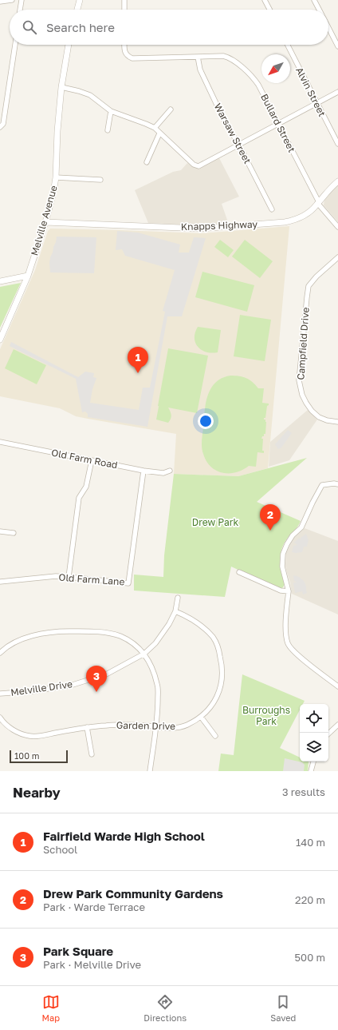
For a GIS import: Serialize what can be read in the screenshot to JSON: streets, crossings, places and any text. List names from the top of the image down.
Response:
{
  "streets": {
    "street": [
      "Alvin Street",
      "Bullard Street",
      "Warsaw Street",
      "Melville Avenue",
      "Knapps Highway",
      "Campfield Drive",
      "Old Farm Road",
      "Old Farm Lane",
      "Melville Drive",
      "Garden Drive"
    ]
  },
  "crossings": [
    ["Bullard Street", "Warsaw Street"],
    ["Bullard Street", "Knapps Highway"],
    ["Melville Avenue", "Knapps Highway"],
    ["Old Farm Road", "Old Farm Lane"],
    ["Melville Drive", "Garden Drive"]
  ],
  "parks": ["Drew Park", "Burroughs Park"],
  "scale_bar": "100 m",
  "north": "bottom left",
  "page": {
    "search": "Search here",
    "pins": ["1", "2", "3"],
    "scale": "100 m",
    "heading": ["Nearby", "3 results"],
    "list": [
      {
        "mark": "1",
        "name": "Fairfield Warde High School",
        "note": "School",
        "value": "140 m"
      },
      {
        "mark": "2",
        "name": "Drew Park Community Gardens",
        "note": "Park · Warde Terrace",
        "value": "220 m"
      },
      {
        "mark": "3",
        "name": "Park Square",
        "note": "Park · Melville Drive",
        "value": "500 m"
      }
    ],
    "nav": ["Map", "Directions", "Saved"]
  }
}
